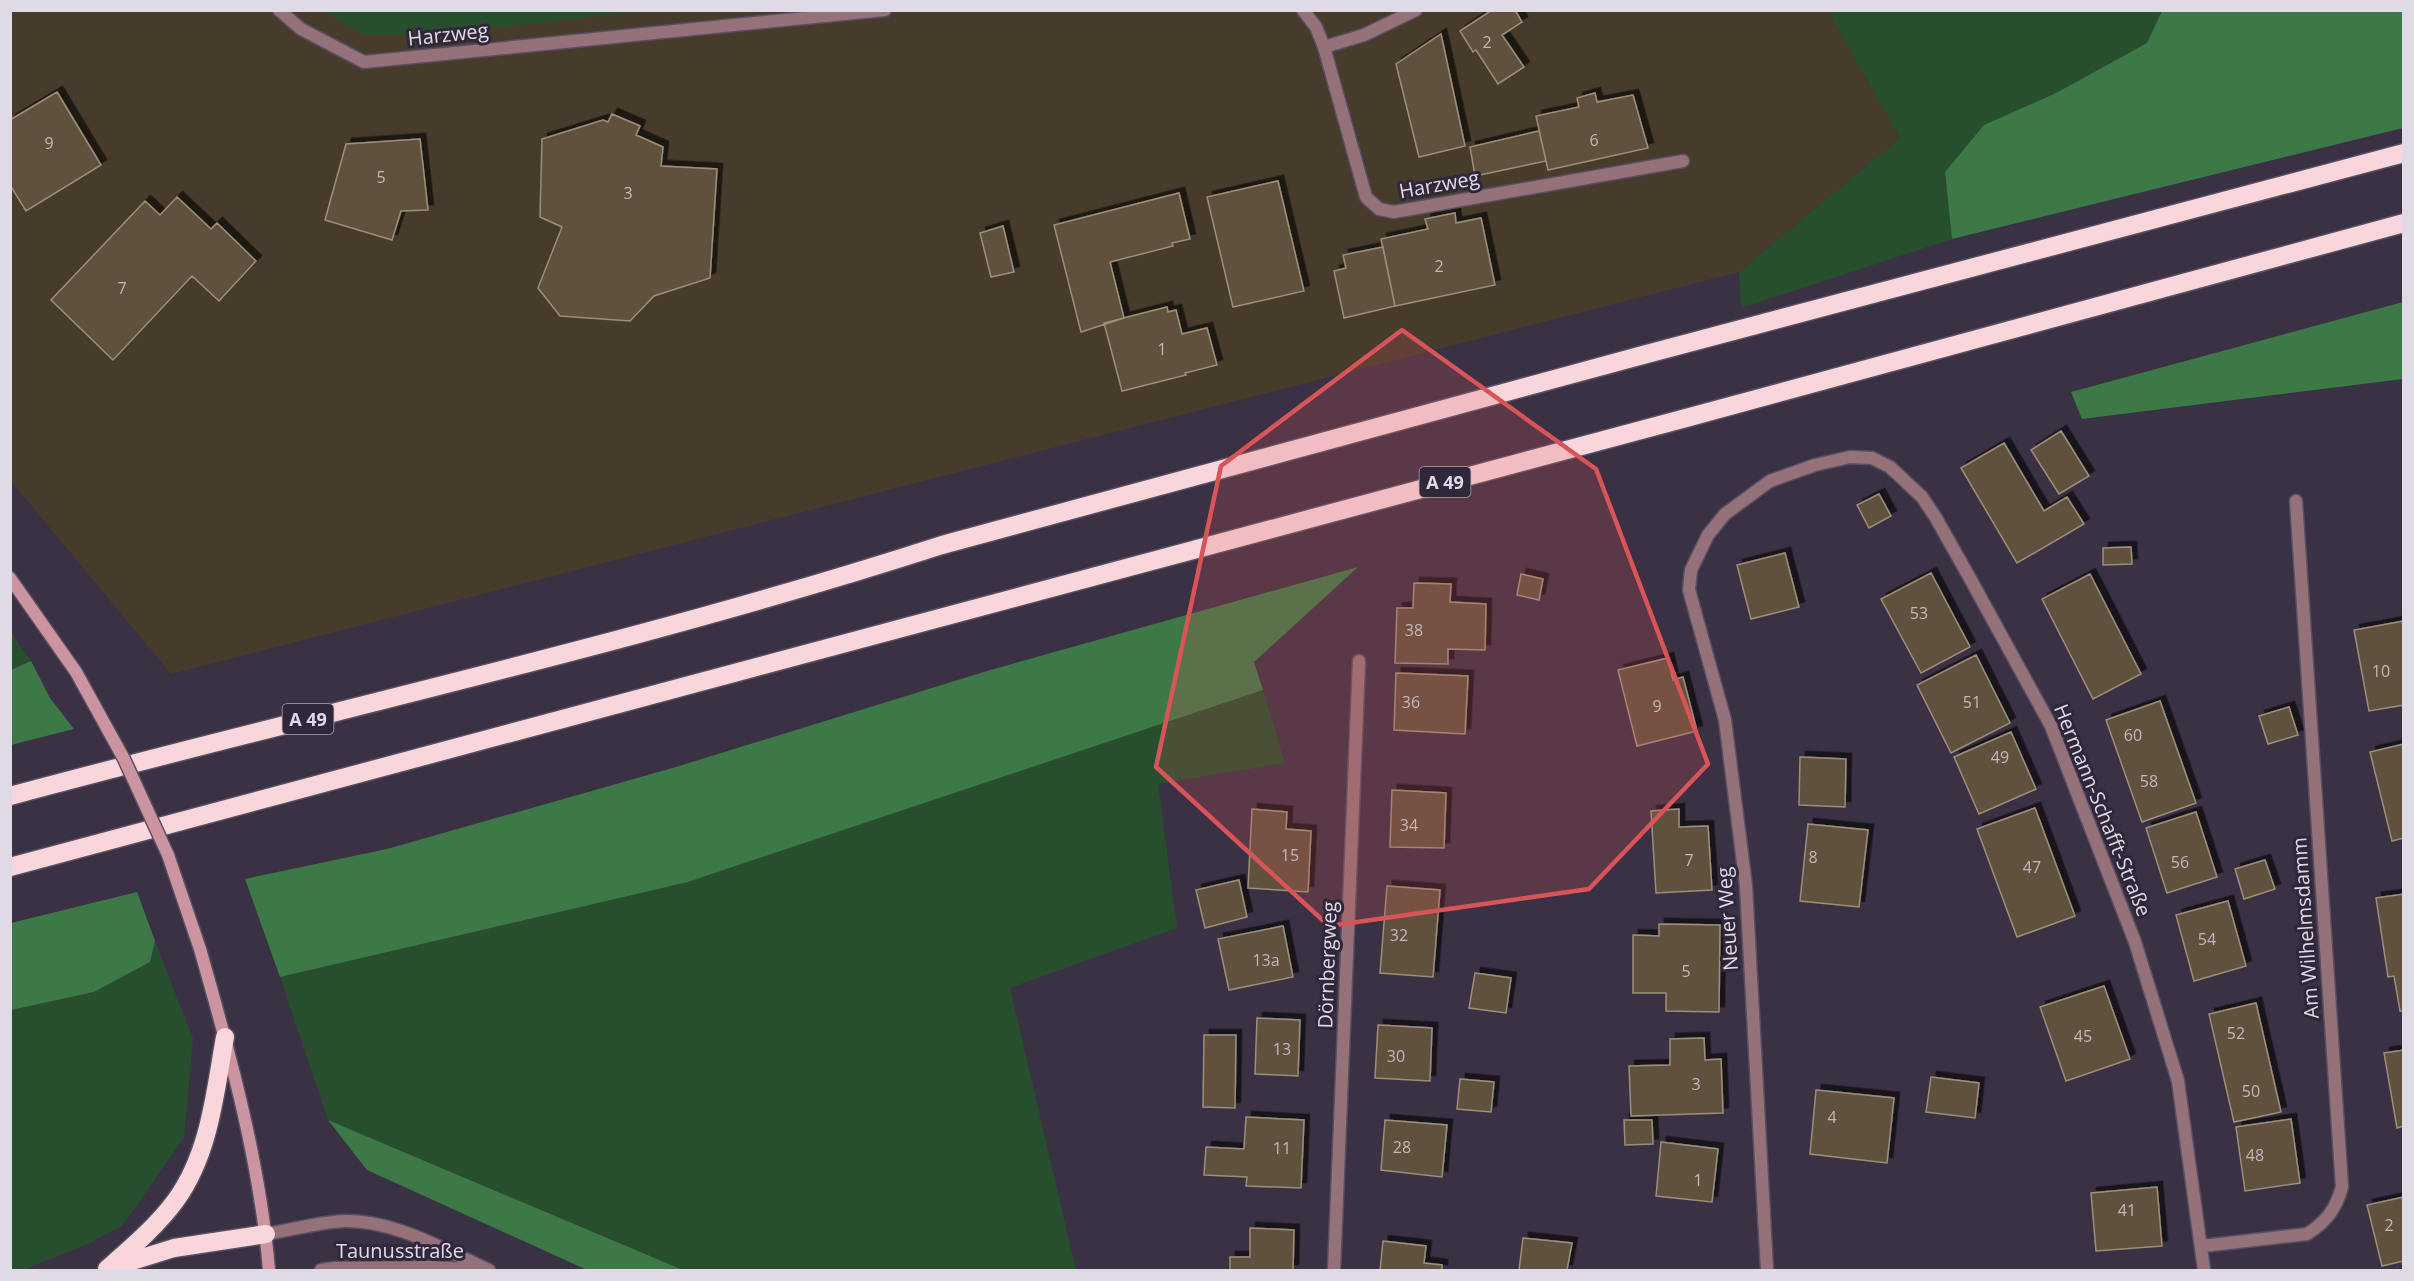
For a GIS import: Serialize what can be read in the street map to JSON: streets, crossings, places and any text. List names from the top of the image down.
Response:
{
  "streets": {
    "highway": ["A 49"],
    "street": [
      "Harzweg",
      "Hermann-Schafft-Straße",
      "Neuer Weg",
      "Am Wilhelmsdamm",
      "Dörnbergweg",
      "Taunusstraße"
    ]
  },
  "crossings": [
    ["Hermann-Schafft-Straße", "Neuer Weg"],
    ["Hermann-Schafft-Straße", "Am Wilhelmsdamm"]
  ],
  "house_numbers": [
    "2",
    "6",
    "9",
    "5",
    "3",
    "2",
    "7",
    "1",
    "53",
    "38",
    "10",
    "36",
    "51",
    "9",
    "60",
    "49",
    "58",
    "34",
    "15",
    "8",
    "7",
    "56",
    "47",
    "32",
    "54",
    "13a",
    "5",
    "52",
    "45",
    "13",
    "30",
    "3",
    "50",
    "4",
    "28",
    "11",
    "48",
    "1",
    "41",
    "2"
  ]
}
